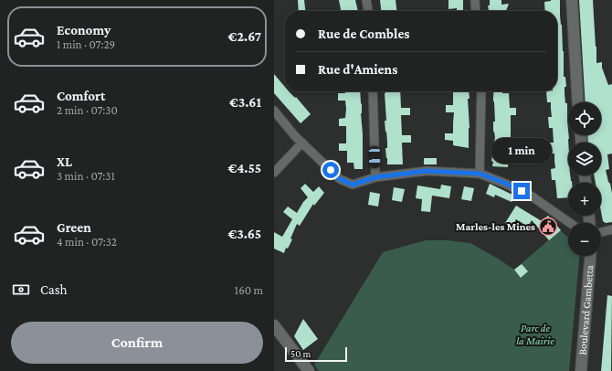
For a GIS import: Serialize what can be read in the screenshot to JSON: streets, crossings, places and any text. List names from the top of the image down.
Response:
{
  "streets": {
    "street": ["Boulevard Gambetta"]
  },
  "parks": ["Parc de la Mairie"],
  "places": {
    "public building": ["Marles-les Mines"]
  },
  "scale_bar": "50 m",
  "page": {
    "list": [
      {
        "name": "Economy",
        "note": "1 min · 07:29",
        "value": "€2.67"
      },
      {
        "name": "Comfort",
        "note": "2 min · 07:30",
        "value": "€3.61"
      },
      {
        "name": "XL",
        "note": "3 min · 07:31",
        "value": "€4.55"
      },
      {
        "name": "Green",
        "note": "4 min · 07:32",
        "value": "€3.65"
      }
    ],
    "banner": ["Rue de Combles", "Rue d'Amiens"],
    "map_buttons": ["+", "−"],
    "bubble": "1 min",
    "pay": ["Cash", "160 m"],
    "buttons": "Confirm",
    "scale": "50 m"
  }
}
